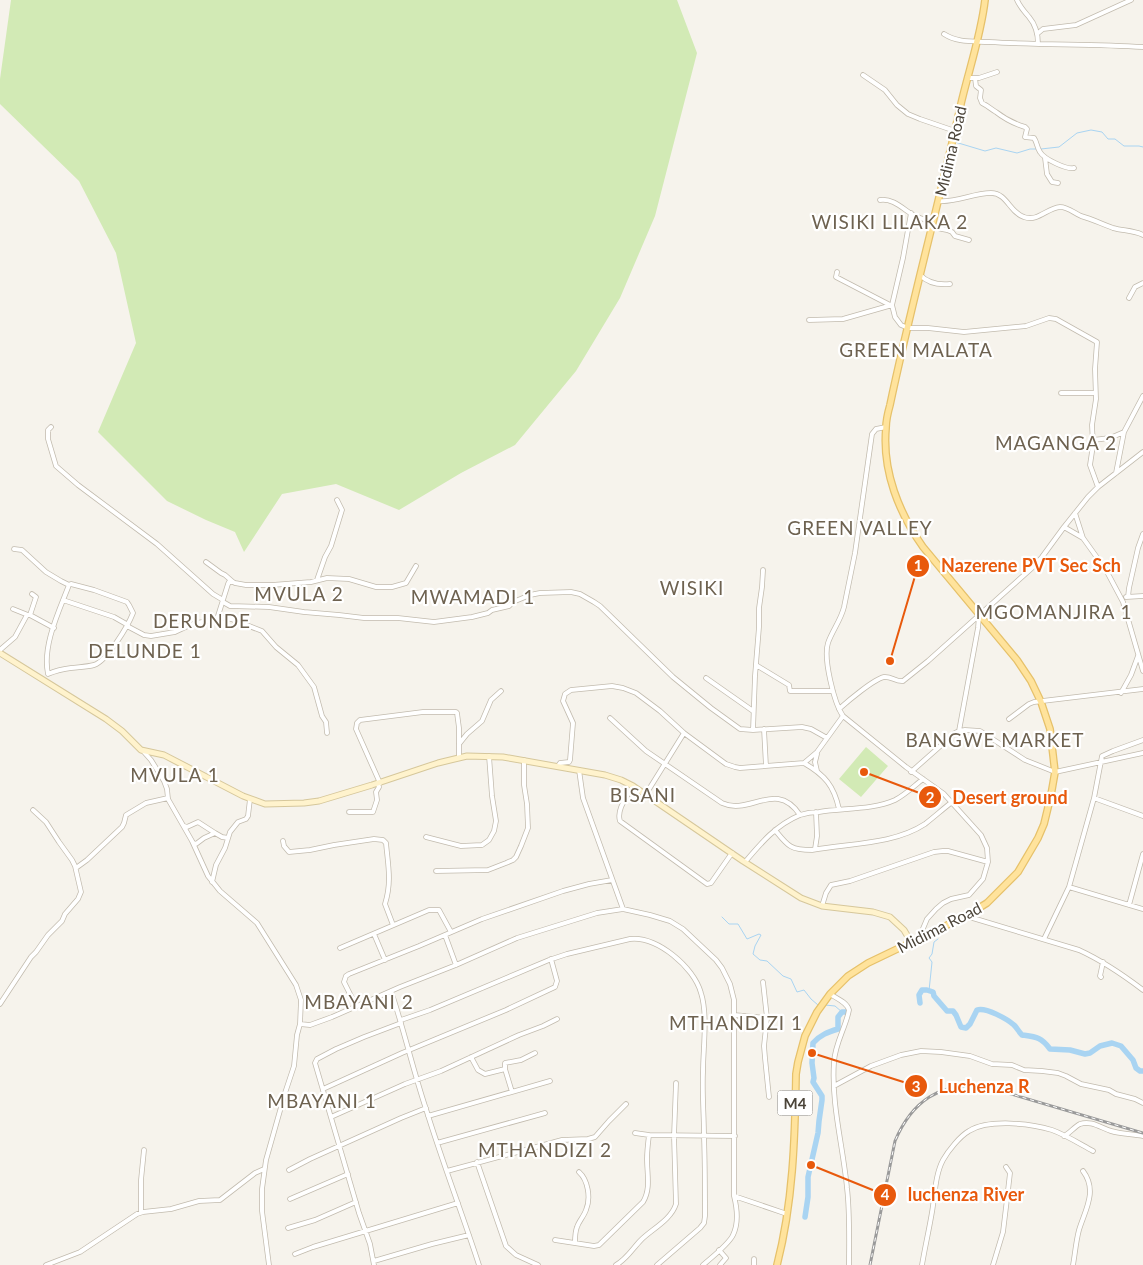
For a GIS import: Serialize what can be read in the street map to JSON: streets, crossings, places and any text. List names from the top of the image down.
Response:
{
  "streets": {
    "main road": ["Midima Road", "M4"]
  },
  "districts": [
    "WISIKI LILAKA 2",
    "GREEN MALATA",
    "MAGANGA 2",
    "GREEN VALLEY",
    "WISIKI",
    "MVULA 2",
    "MWAMADI 1",
    "MGOMANJIRA 1",
    "DERUNDE",
    "DELUNDE 1",
    "BANGWE MARKET",
    "MVULA 1",
    "BISANI",
    "MBAYANI 2",
    "MTHANDIZI 1",
    "MBAYANI 1",
    "MTHANDIZI 2"
  ],
  "places": [
    "Nazerene PVT Sec Sch",
    "Desert ground",
    "Luchenza R",
    "luchenza River"
  ]
}
